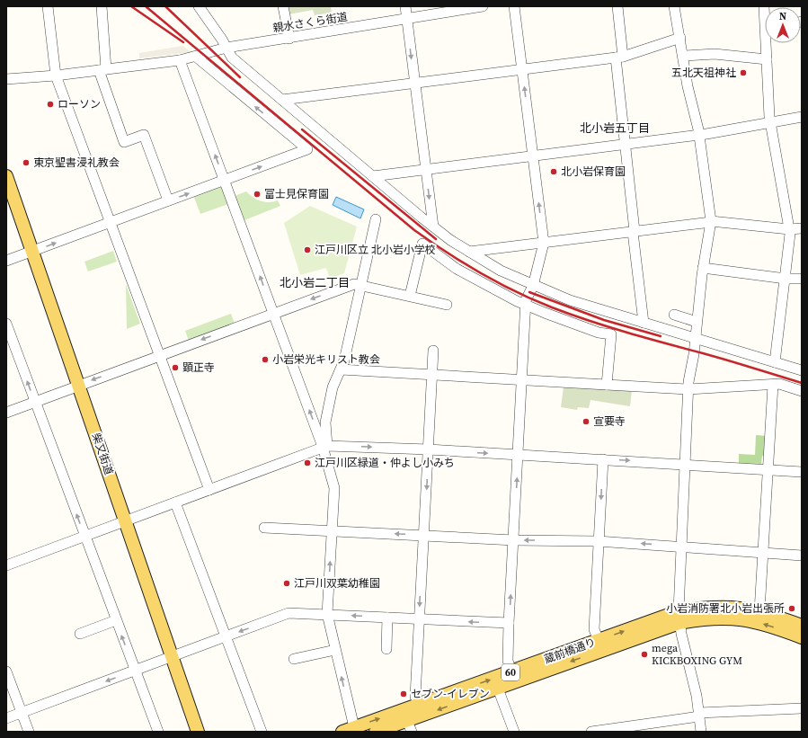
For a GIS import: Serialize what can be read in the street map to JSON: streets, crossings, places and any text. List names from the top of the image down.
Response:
{
  "streets": {
    "main road": ["柴又街道", "蔵前橋通り", "60"],
    "street": ["親水さくら街道"]
  },
  "districts": ["北小岩五丁目", "北小岩二丁目"],
  "places": [
    "五北天祖神社",
    "ローソン",
    "東京聖書浸礼教会",
    "北小岩保育園",
    "富士見保育園",
    "江戸川区立 北小岩小学校",
    "小岩栄光キリスト教会",
    "顕正寺",
    "宣要寺",
    "江戸川区緑道・仲よし小みち",
    "江戸川双葉幼稚園",
    "小岩消防署北小岩出張所",
    "mega KICKBOXING GYM",
    "セブン-イレブン"
  ],
  "north": "top"
}
